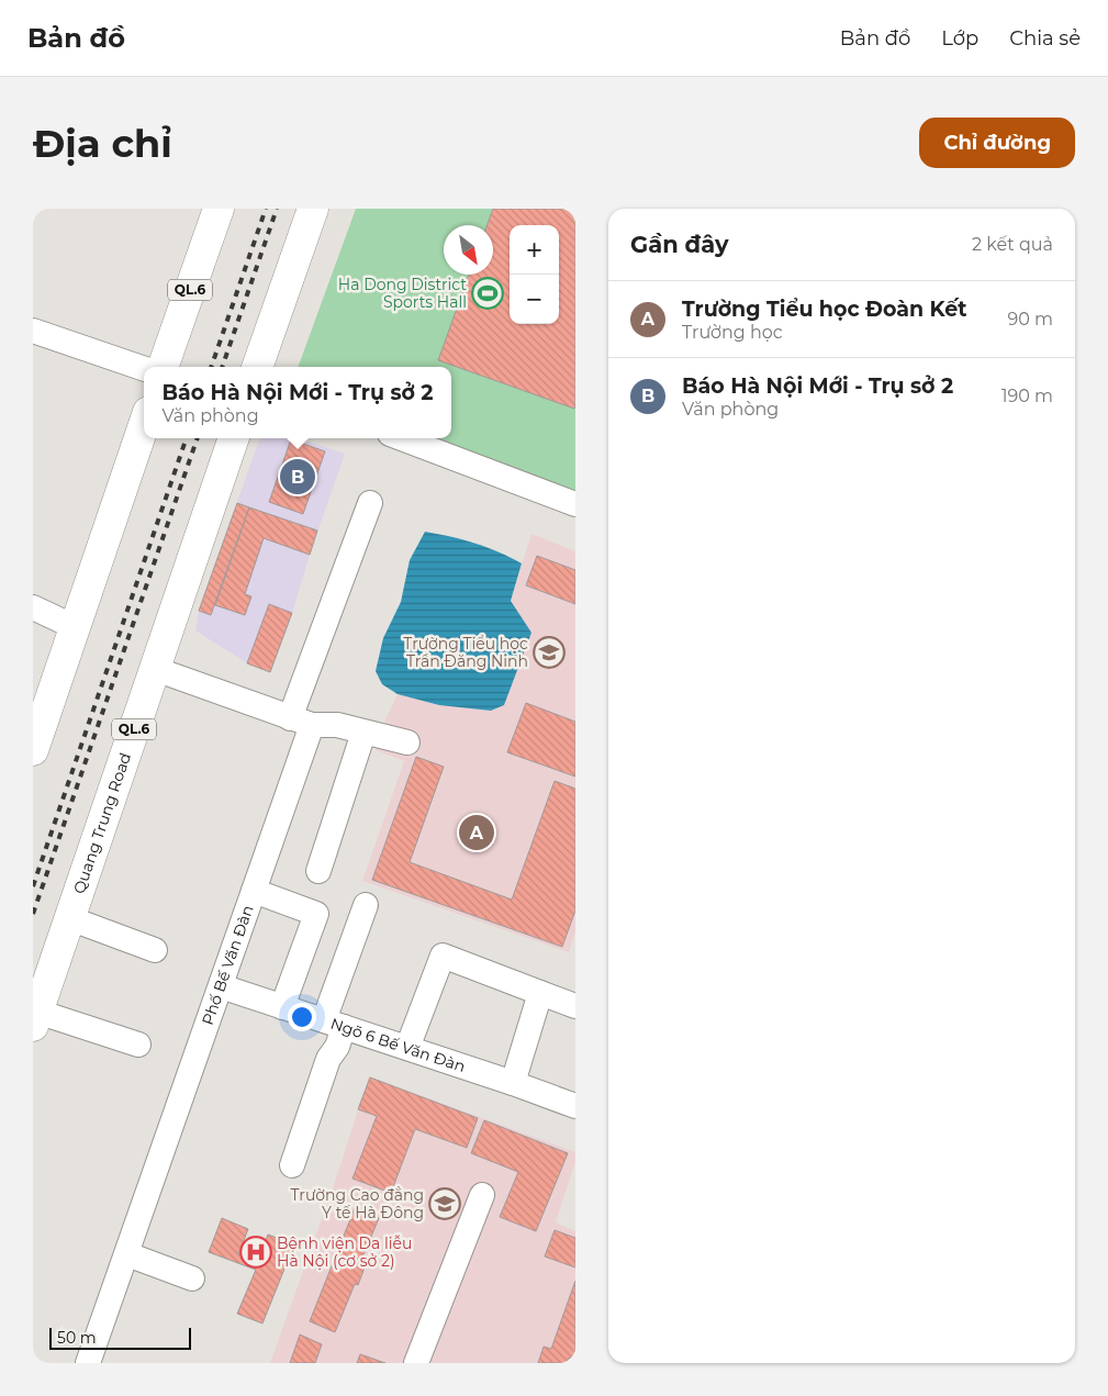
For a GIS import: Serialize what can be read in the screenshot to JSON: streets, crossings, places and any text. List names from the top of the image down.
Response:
{
  "streets": {
    "highway": ["QL.6", "Quang Trung Road"],
    "street": ["Phố Bế Văn Đàn", "Ngõ 6 Bế Văn Đàn"]
  },
  "crossings": [
    ["Phố Bế Văn Đàn", "Ngõ 6 Bế Văn Đàn"]
  ],
  "places": {
    "sports": ["Ha Dong District Sports Hall"],
    "school or university": ["Trường Tiểu học Trần Đăng Ninh", "Trường Cao đẳng Y tế Hà Đông"],
    "hospital": ["Bệnh viện Da liễu Hà Nội (cơ sở 2)"]
  },
  "scale_bar": "50 m",
  "north": "bottom right",
  "page": {
    "header": "Bản đồ",
    "nav": ["Bản đồ", "Lớp", "Chia sẻ"],
    "buttons": "Chỉ đường",
    "title": "Địa chỉ",
    "heading": ["Gần đây", "2 kết quả"],
    "map_buttons": ["+", "−"],
    "list": [
      {
        "mark": "A",
        "name": "Trường Tiểu học Đoàn Kết",
        "note": "Trường học",
        "value": "90 m"
      },
      {
        "mark": "B",
        "name": "Báo Hà Nội Mới - Trụ sở 2",
        "note": "Văn phòng",
        "value": "190 m"
      }
    ],
    "popup": ["Báo Hà Nội Mới - Trụ sở 2", "Văn phòng"],
    "pins": ["B", "A"],
    "scale": "50 m"
  }
}
